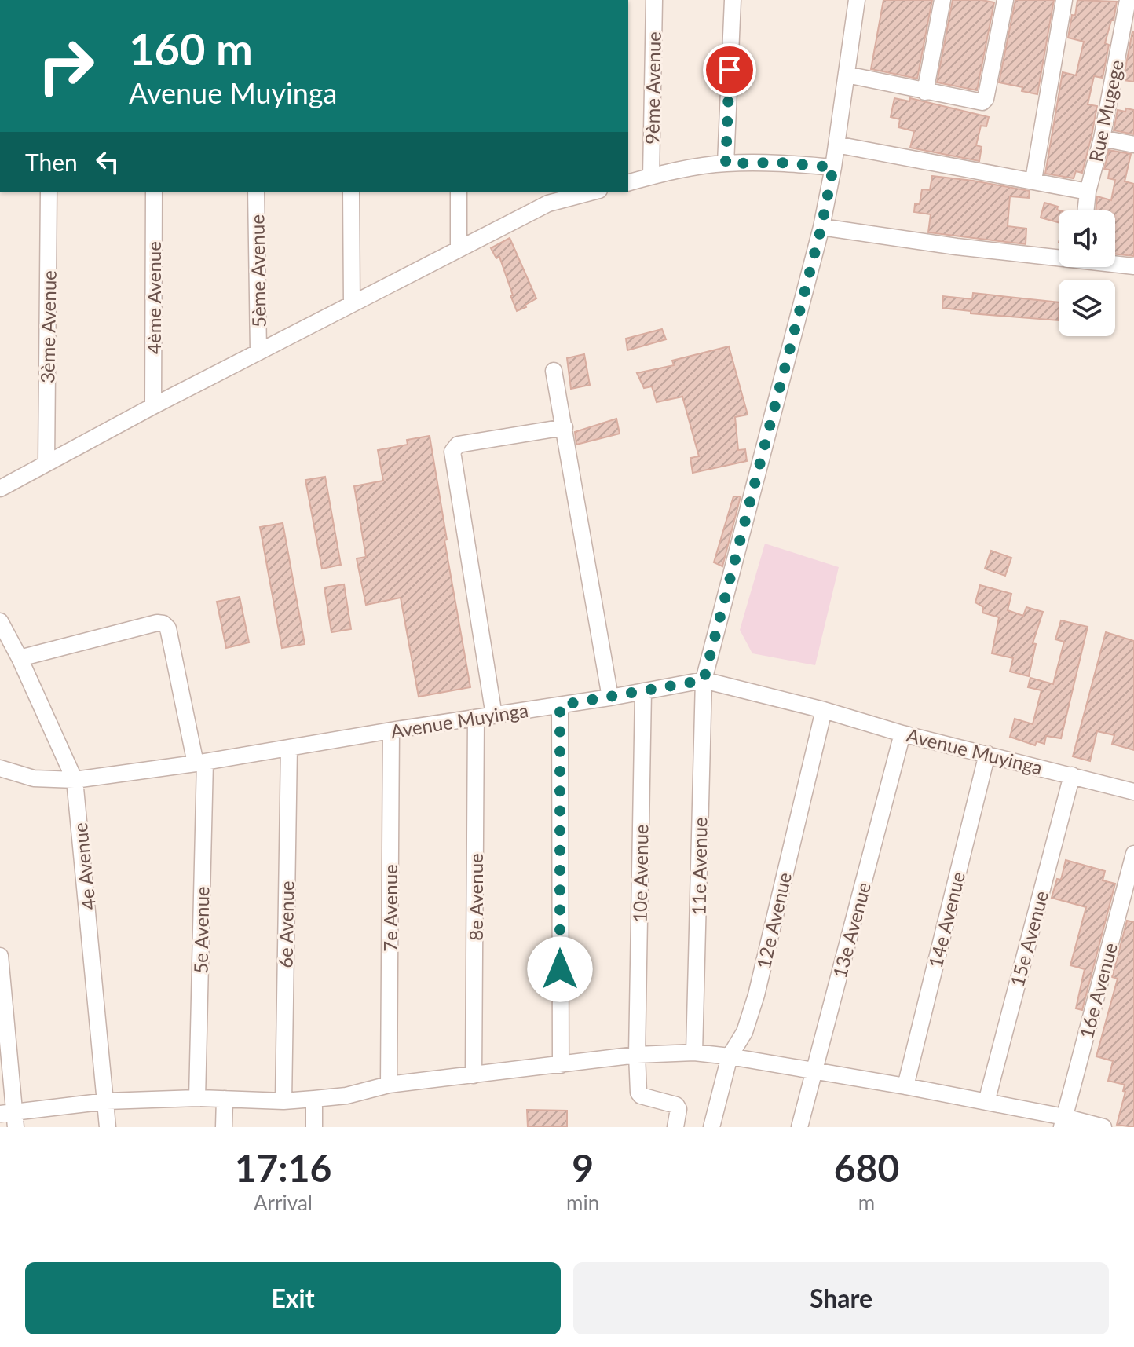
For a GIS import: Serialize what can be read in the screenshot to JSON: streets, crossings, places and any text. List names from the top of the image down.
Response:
{
  "streets": {
    "street": [
      "9ème Avenue",
      "Rue Mugege",
      "5ème Avenue",
      "4ème Avenue",
      "3ème Avenue",
      "Avenue Muyinga",
      "4e Avenue",
      "11e Avenue",
      "10e Avenue",
      "8e Avenue",
      "7e Avenue",
      "14e Avenue",
      "12e Avenue",
      "6e Avenue",
      "5e Avenue",
      "13e Avenue",
      "15e Avenue",
      "16e Avenue"
    ]
  },
  "crossings": [
    ["Avenue Muyinga", "4e Avenue"],
    ["Avenue Muyinga", "11e Avenue"],
    ["Avenue Muyinga", "10e Avenue"],
    ["Avenue Muyinga", "8e Avenue"],
    ["Avenue Muyinga", "7e Avenue"],
    ["Avenue Muyinga", "14e Avenue"],
    ["Avenue Muyinga", "12e Avenue"],
    ["Avenue Muyinga", "6e Avenue"],
    ["Avenue Muyinga", "5e Avenue"],
    ["Avenue Muyinga", "13e Avenue"],
    ["Avenue Muyinga", "15e Avenue"],
    ["4e Avenue", "5e Avenue"]
  ],
  "page": {
    "turn": ["160 m", "Avenue Muyinga"],
    "then": "Then",
    "eta": [
      "17:16",
      "Arrival",
      "9",
      "min",
      "680",
      "m"
    ],
    "buttons": ["Exit", "Share"]
  }
}
